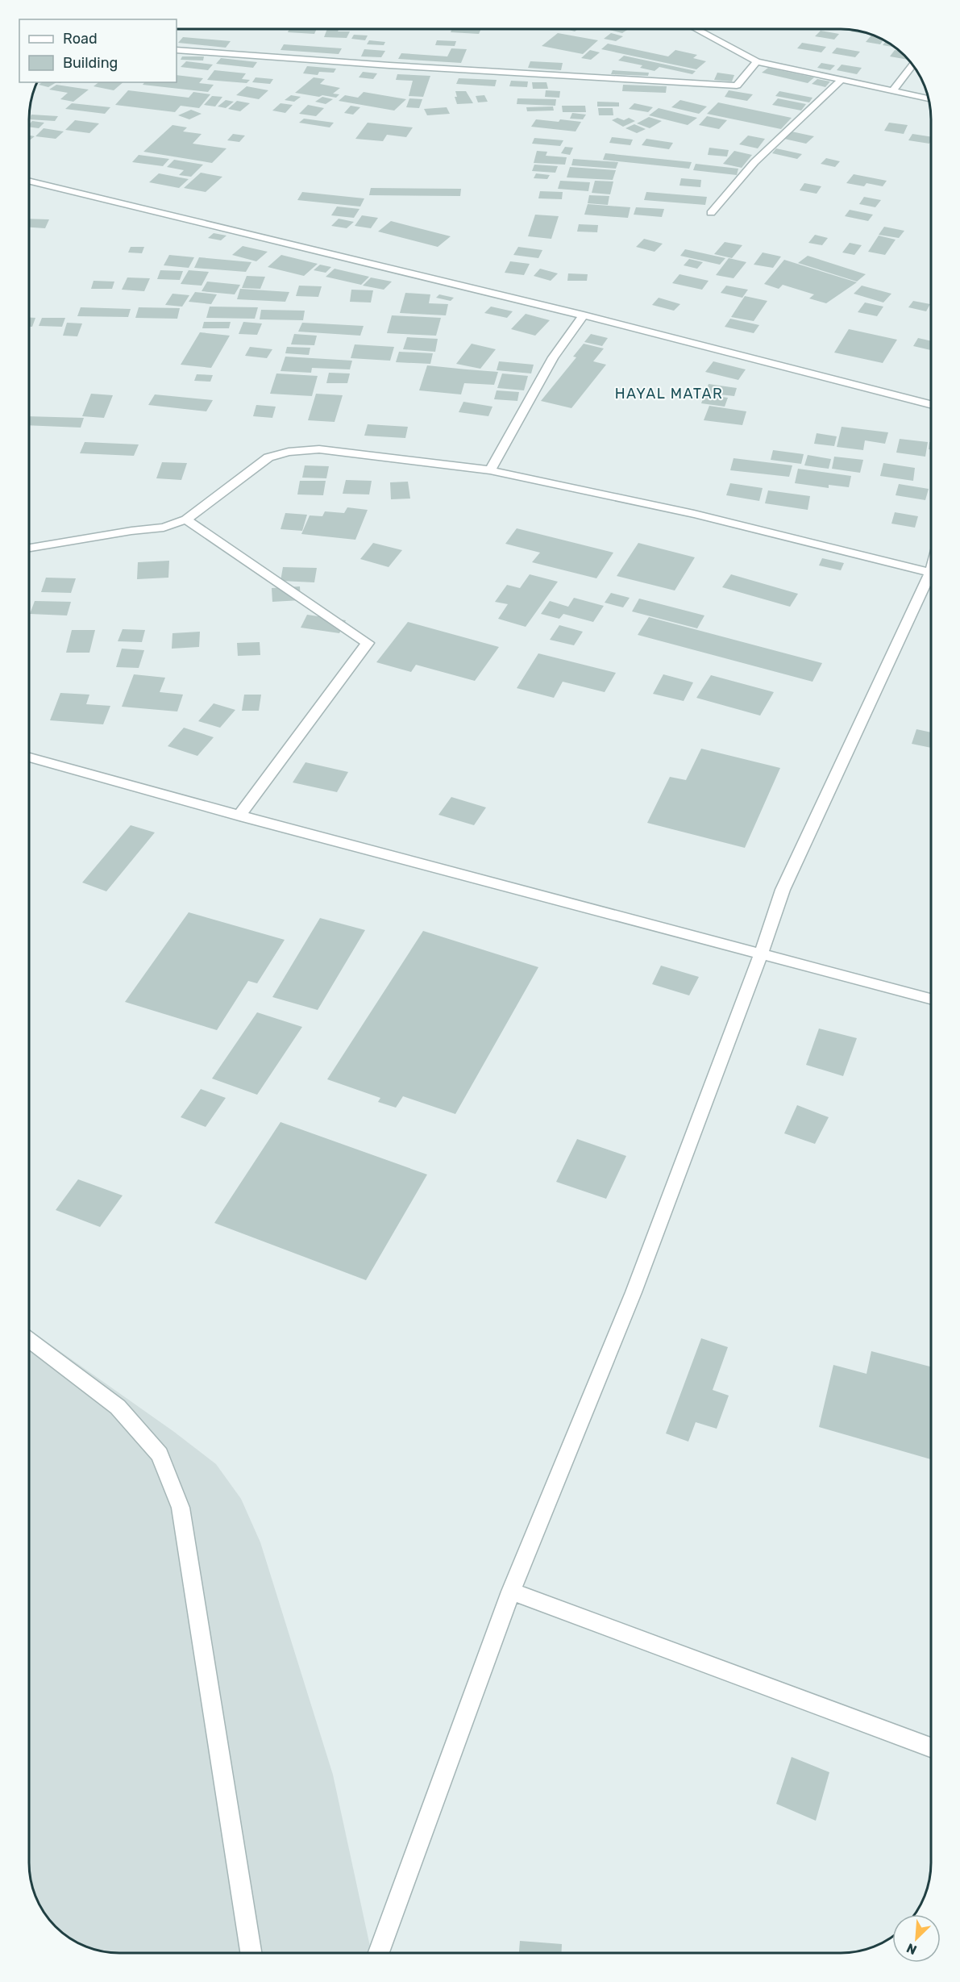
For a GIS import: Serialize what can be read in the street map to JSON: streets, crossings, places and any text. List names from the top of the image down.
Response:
{
  "districts": ["HAYAL MATAR"],
  "legend": ["Road", "Building"],
  "north": "bottom left"
}
